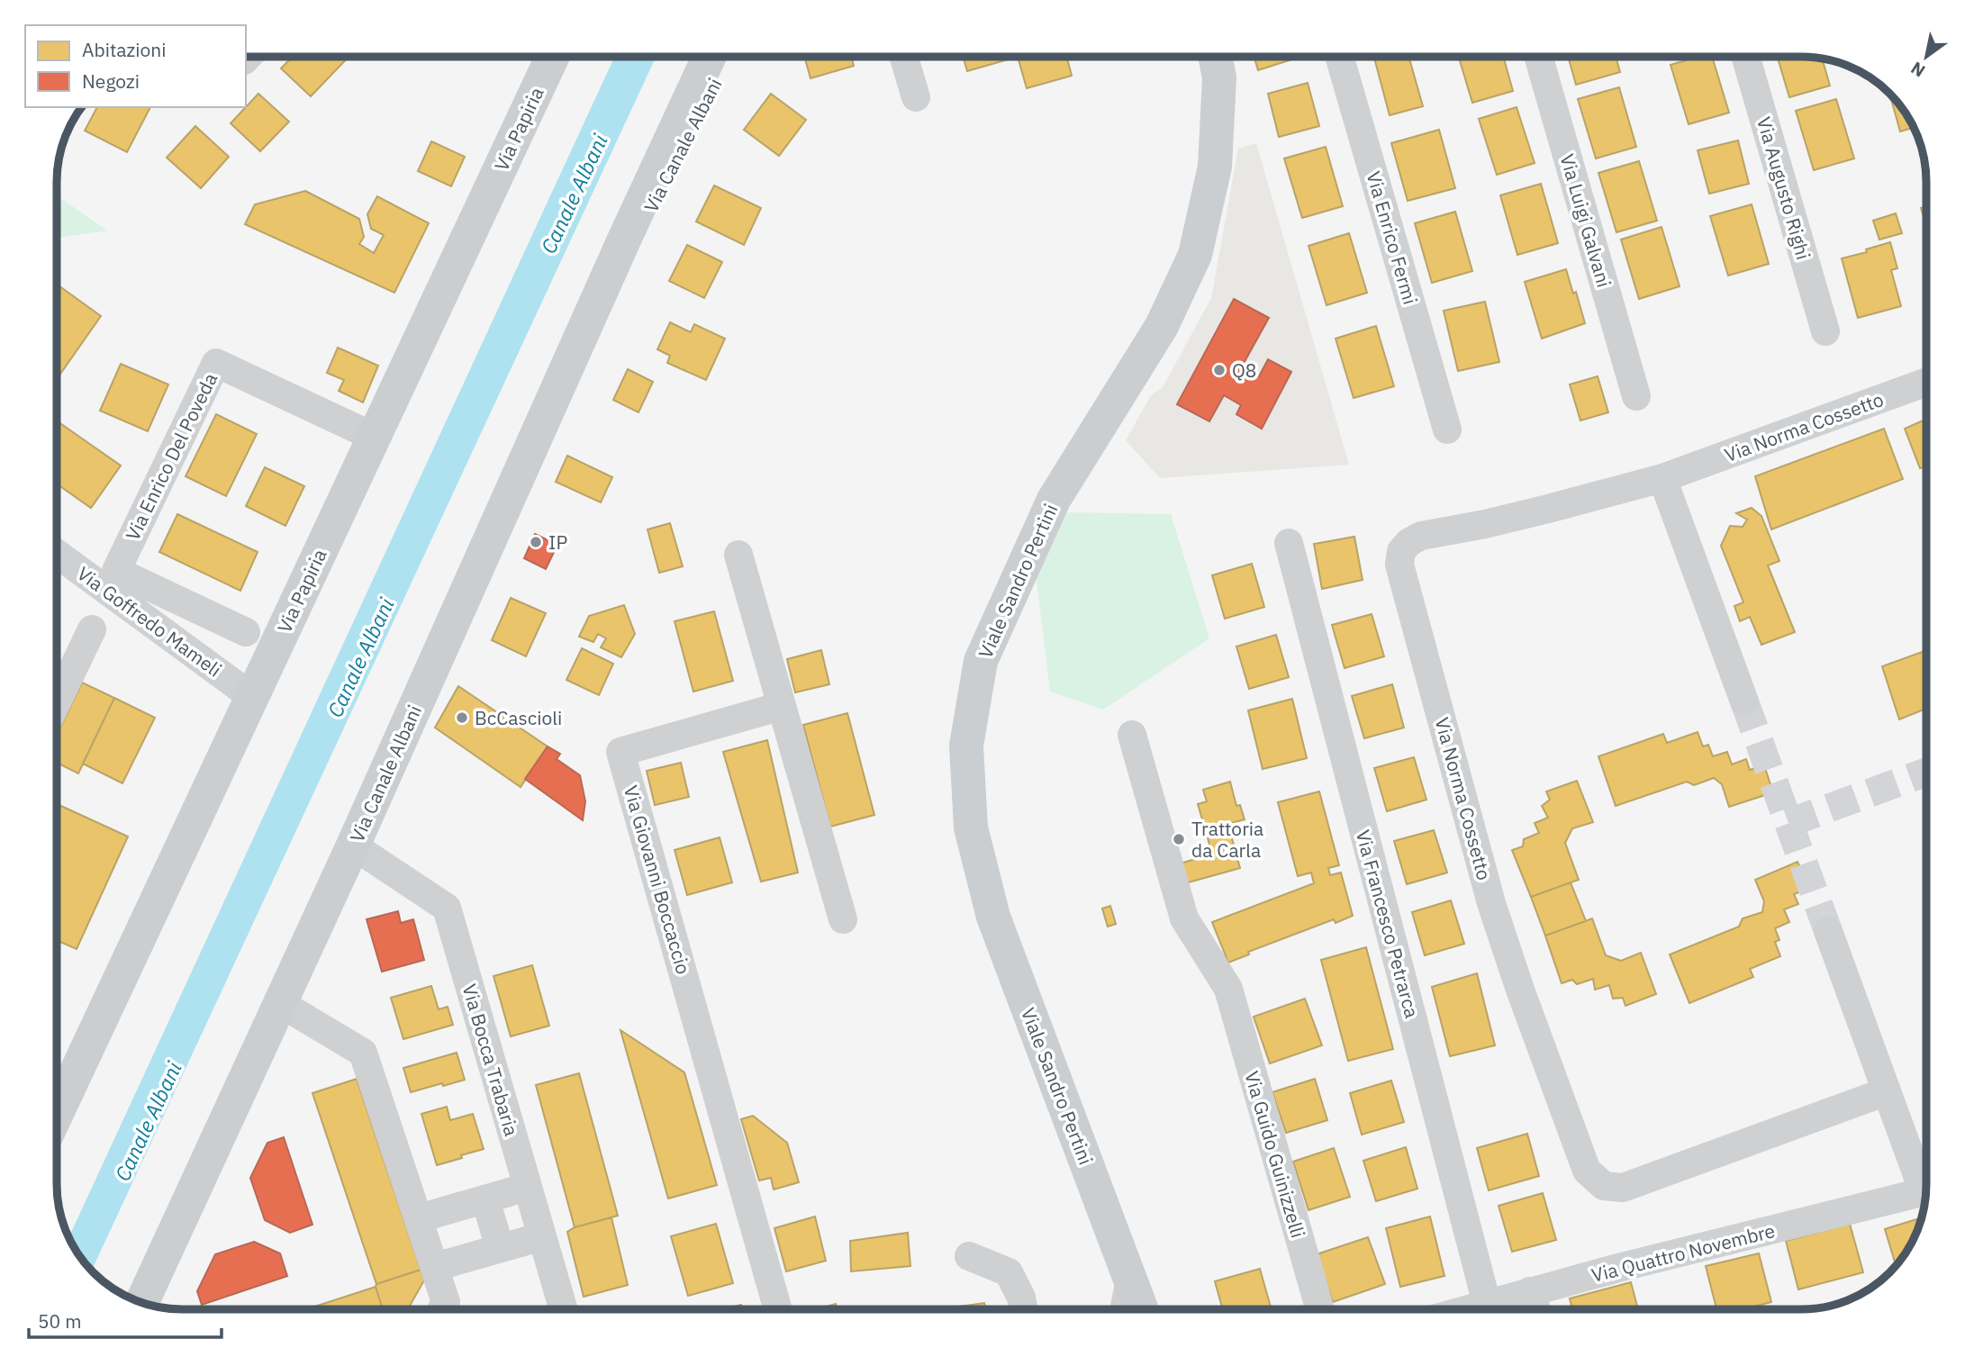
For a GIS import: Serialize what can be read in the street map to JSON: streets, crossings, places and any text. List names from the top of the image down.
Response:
{
  "streets": {
    "main road": ["Via Papiria", "Via Canale Albani", "Viale Sandro Pertini"],
    "street": [
      "Via Augusto Righi",
      "Via Luigi Galvani",
      "Via Enrico Fermi",
      "Via Norma Cossetto",
      "Via Enrico Del Poveda",
      "Via Goffredo Mameli",
      "Via Giovanni Boccaccio",
      "Via Francesco Petrarca",
      "Via Bocca Trabaria",
      "Via Guido Guinizzelli",
      "Via Quattro Novembre"
    ]
  },
  "crossings": [
    ["Via Papiria", "Via Enrico Del Poveda"],
    ["Via Papiria", "Via Goffredo Mameli"],
    ["Via Canale Albani", "Via Bocca Trabaria"],
    ["Via Francesco Petrarca", "Via Quattro Novembre"]
  ],
  "water": ["Canale Albani"],
  "places": [
    "Q8",
    "IP",
    "BcCascioli",
    "Trattoria da Carla"
  ],
  "legend": ["Abitazioni", "Negozi"],
  "scale_bar": "50 m",
  "north": "bottom left"
}
